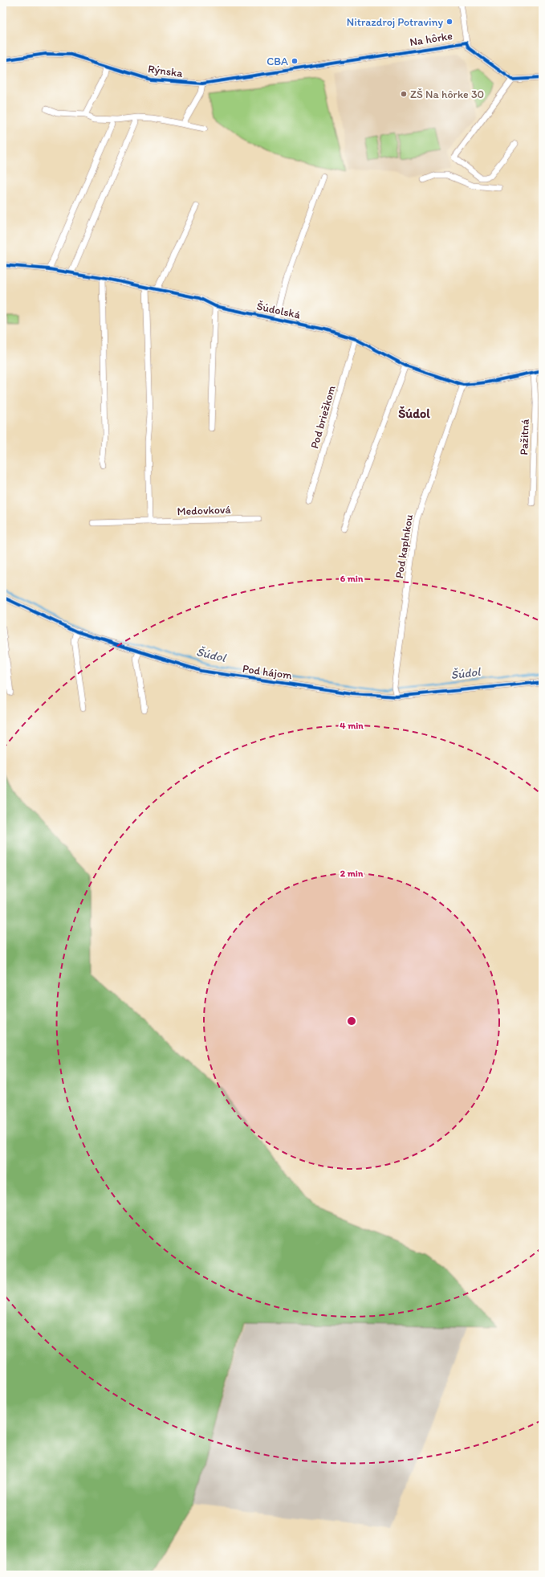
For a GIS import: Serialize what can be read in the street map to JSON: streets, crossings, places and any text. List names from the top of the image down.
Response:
{
  "streets": {
    "street": [
      "Na hôrke",
      "Rýnska",
      "Šúdolská",
      "Pod briežkom",
      "Pažitná",
      "Medovková",
      "Pod kaplnkou",
      "Pod hájom"
    ]
  },
  "crossings": [
    ["Na hôrke", "Rýnska"],
    ["Šúdolská", "Pod briežkom"],
    ["Šúdolská", "Pažitná"],
    ["Šúdolská", "Pod kaplnkou"],
    ["Pod kaplnkou", "Pod hájom"]
  ],
  "districts": ["Šúdol"],
  "water": ["Šúdol"],
  "places": ["Nitrazdroj Potraviny", "CBA", "ZŠ Na hôrke 30"],
  "rings": ["6 min", "4 min", "2 min"]
}
